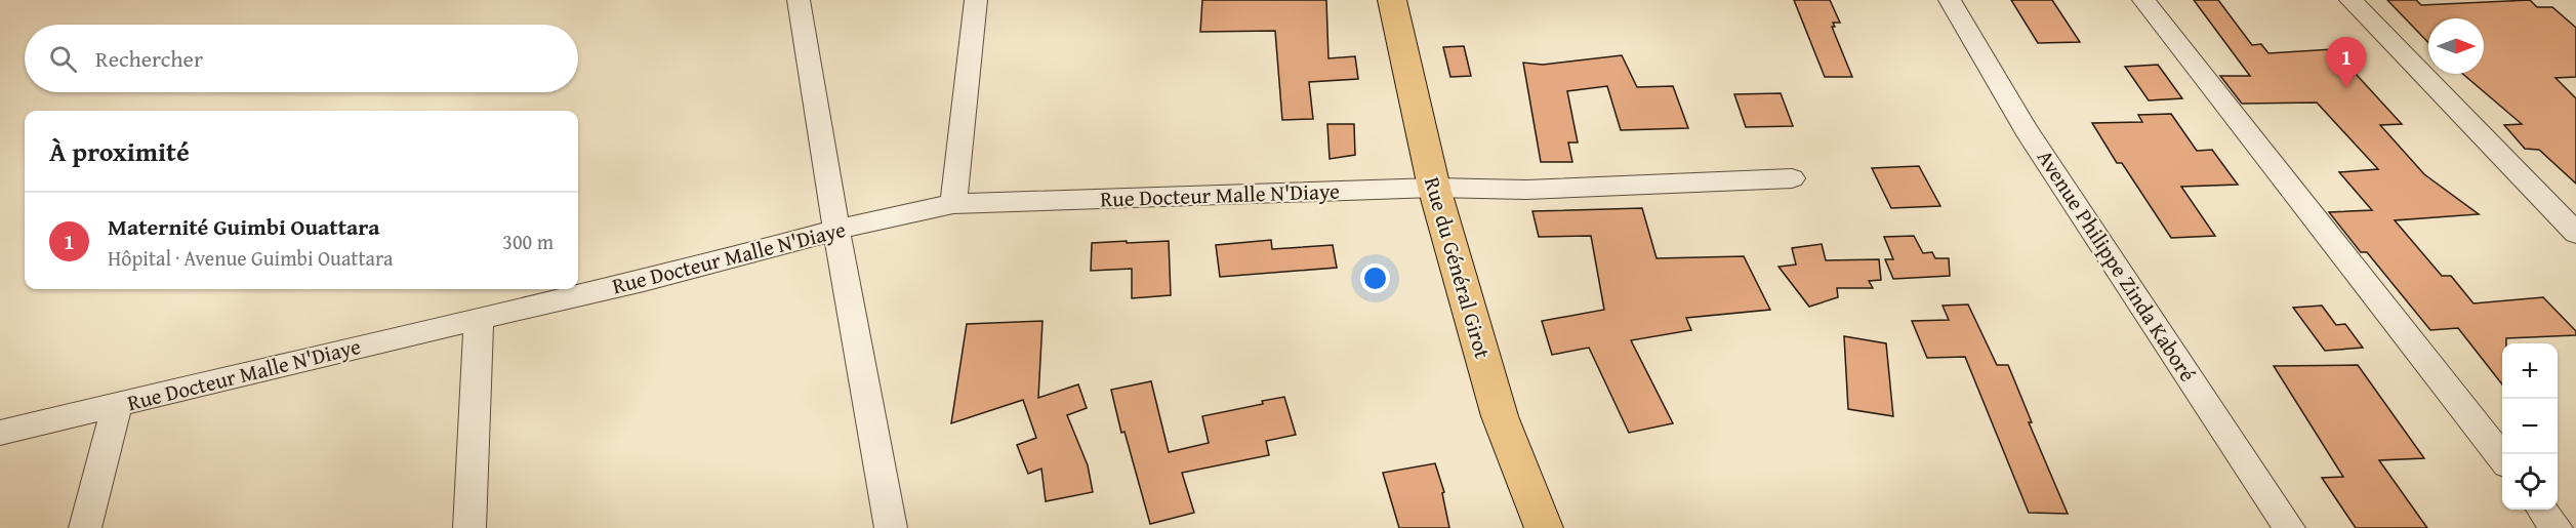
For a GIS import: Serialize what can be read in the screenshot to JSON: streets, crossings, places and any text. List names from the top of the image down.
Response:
{
  "streets": {
    "highway": ["Rue du Général Girot"],
    "street": ["Rue Docteur Malle N'Diaye", "Avenue Philippe Zinda Kaboré"]
  },
  "crossings": [
    ["Rue Docteur Malle N'Diaye", "Rue du Général Girot"]
  ],
  "north": "right",
  "page": {
    "search": "Rechercher",
    "pins": "1",
    "heading": "À proximité",
    "list": [
      {
        "mark": "1",
        "name": "Maternité Guimbi Ouattara",
        "note": "Hôpital · Avenue Guimbi Ouattara",
        "value": "300 m"
      }
    ],
    "map_buttons": ["+", "−"]
  }
}
